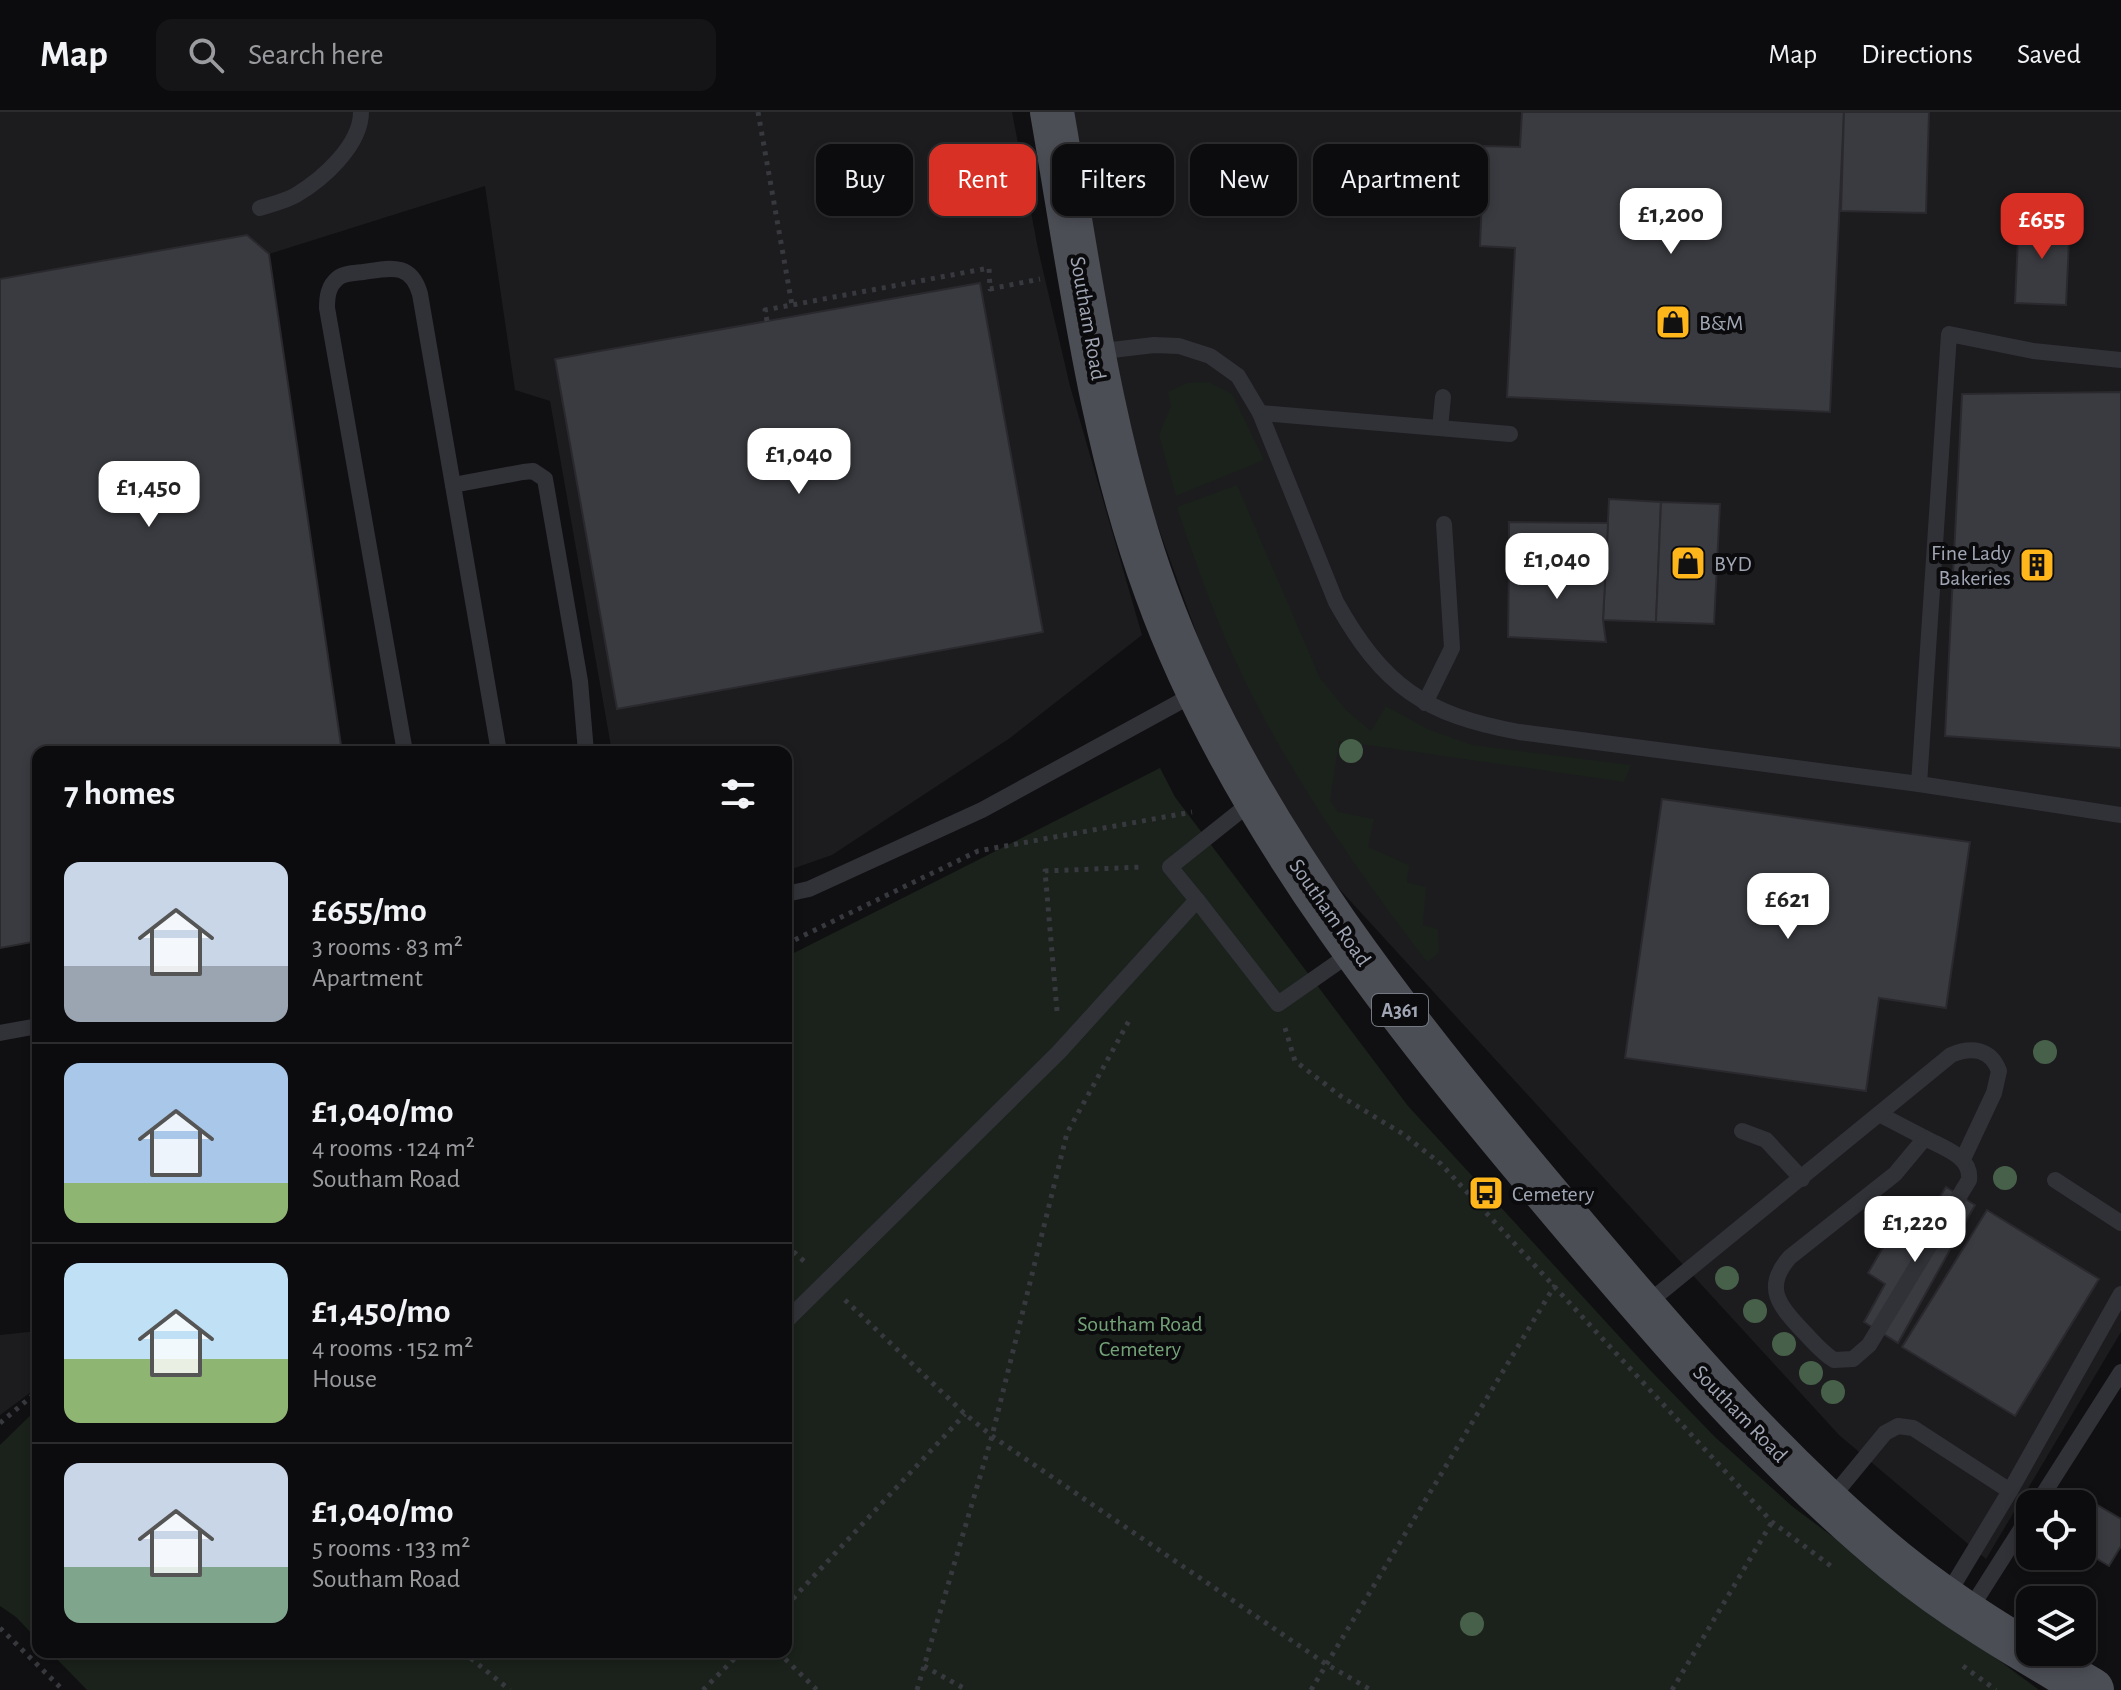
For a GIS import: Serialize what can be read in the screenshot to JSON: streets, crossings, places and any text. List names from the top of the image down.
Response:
{
  "streets": {
    "main road": ["Southam Road", "A361"]
  },
  "parks": ["Southam Road Cemetery"],
  "places": {
    "shop": ["B&M", "BYD"],
    "building": ["Fine Lady Bakeries"],
    "bus stop": ["Cemetery"]
  },
  "page": {
    "header": "Map",
    "search": "Search here",
    "nav": ["Map", "Directions", "Saved"],
    "chip": [
      "Buy",
      "Rent",
      "Filters",
      "New",
      "Apartment"
    ],
    "price": [
      "£1,200",
      "£655",
      "£1,040",
      "£1,450",
      "£1,040",
      "£621",
      "£1,220"
    ],
    "heading": "7 homes",
    "list": [
      {
        "name": "£655/mo",
        "note": "3 rooms · 83 m² · Apartment"
      },
      {
        "name": "£1,040/mo",
        "note": "4 rooms · 124 m² · Southam Road"
      },
      {
        "name": "£1,450/mo",
        "note": "4 rooms · 152 m² · House"
      },
      {
        "name": "£1,040/mo",
        "note": "5 rooms · 133 m² · Southam Road"
      }
    ]
  }
}
